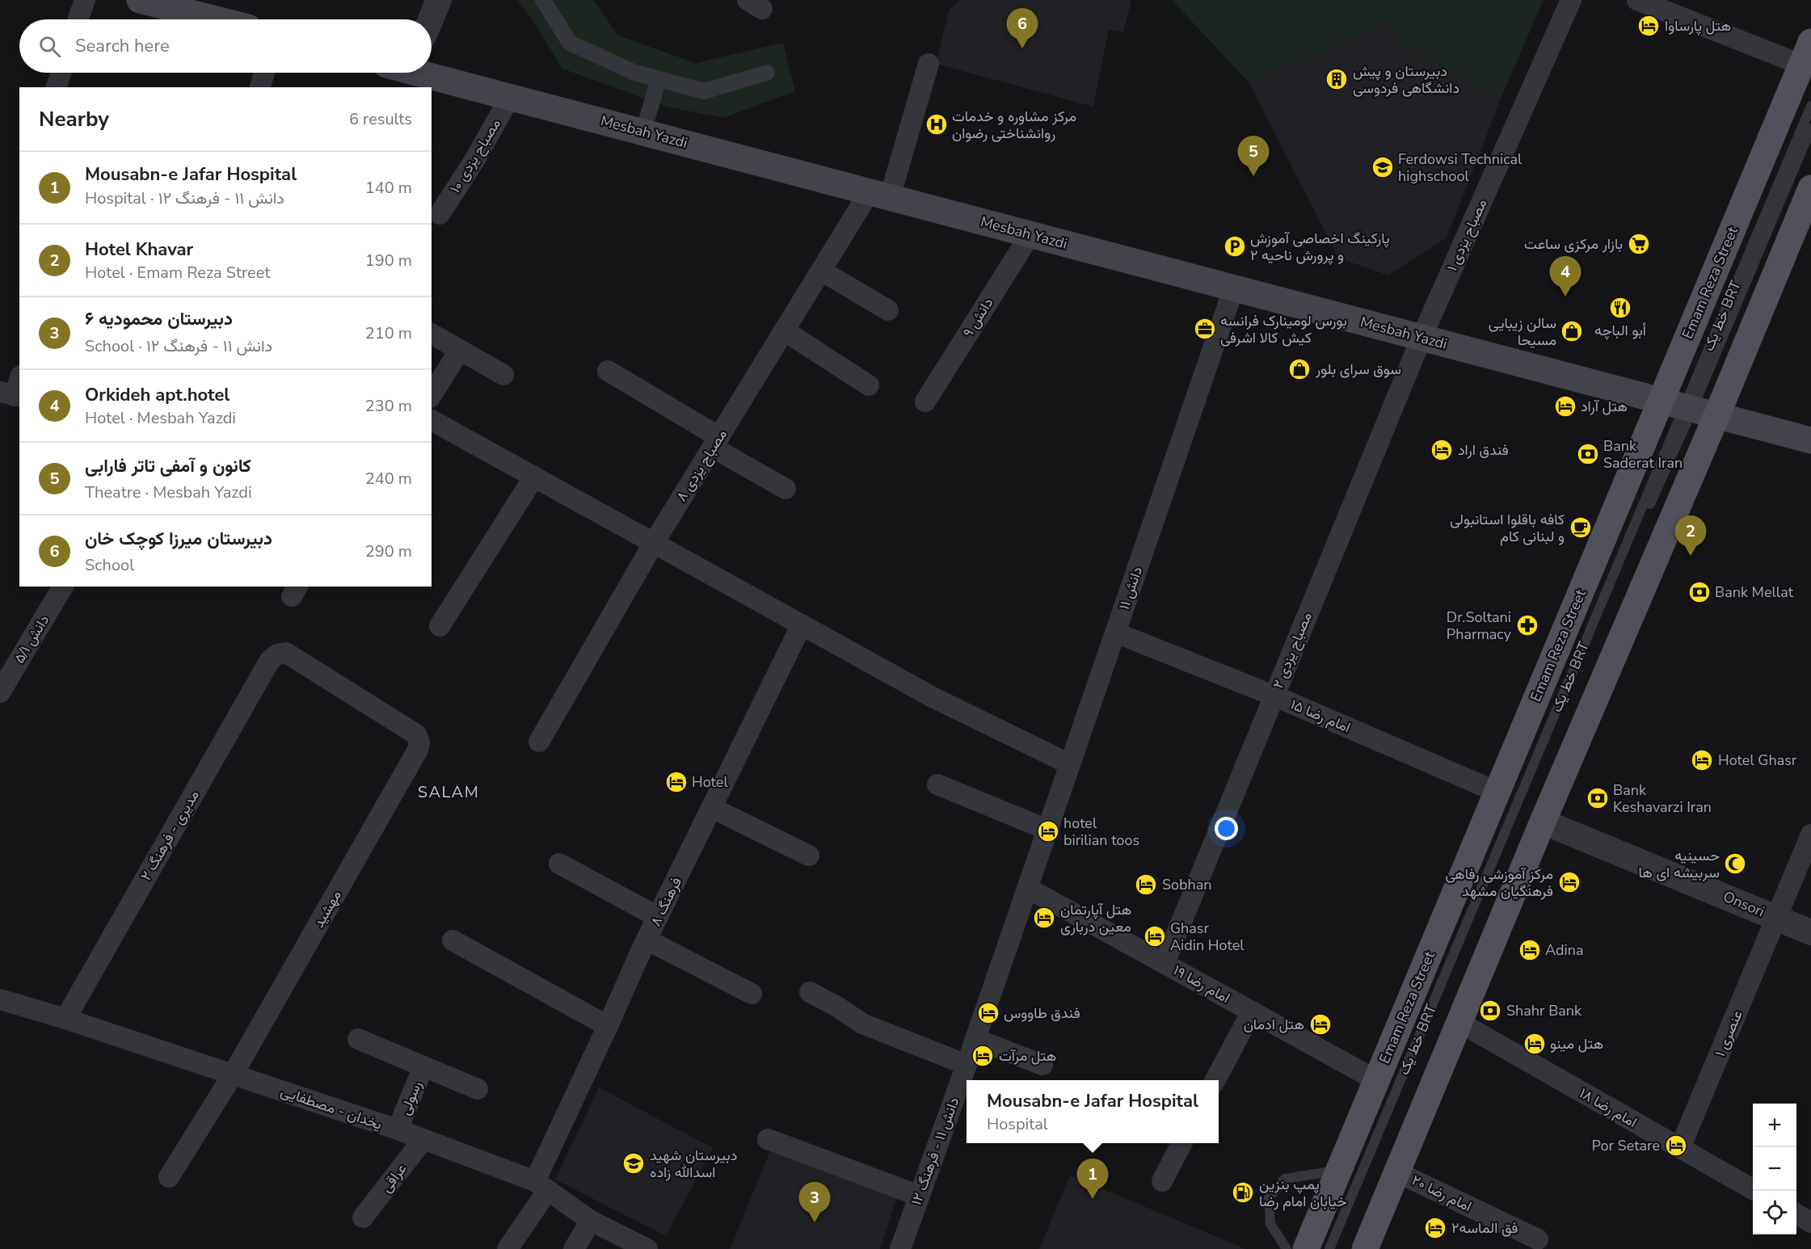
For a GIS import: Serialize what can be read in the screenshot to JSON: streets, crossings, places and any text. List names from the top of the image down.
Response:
{
  "streets": {
    "main road": ["Mesbah Yazdi", "Emam Reza Street"],
    "street": [
      "مصباح یزدی ۱۰",
      "مصباح یزدی ۱",
      "دانش ۹",
      "مصباح یزدی ۸",
      "دانش ۱۱",
      "دانش ۵/۱",
      "مصباح یزدی ۲",
      "امام رضا ۱۵",
      "مدیری - فرهنگ ۲",
      "فرهنگ ۸",
      "Onsori",
      "مهشید",
      "امام رضا ۱۹",
      "عنصری ۱",
      "رسولی",
      "یخدان - مصطفایی",
      "امام رضا ۱۸",
      "دانش ۱۱ - فرهنگ ۱۲",
      "عراقی",
      "امام رضا ۲۰"
    ],
    "lane": ["خط یک BRT"]
  },
  "crossings": [
    ["Mesbah Yazdi", "مصباح یزدی ۱۰"],
    ["Mesbah Yazdi", "مصباح یزدی ۱"],
    ["Mesbah Yazdi", "Emam Reza Street"],
    ["Mesbah Yazdi", "خط یک BRT"],
    ["Mesbah Yazdi", "دانش ۹"],
    ["Mesbah Yazdi", "مصباح یزدی ۸"],
    ["Mesbah Yazdi", "دانش ۱۱"],
    ["Mesbah Yazdi", "مصباح یزدی ۲"],
    ["مصباح یزدی ۱", "مصباح یزدی ۲"],
    ["Emam Reza Street", "خط یک BRT"],
    ["Emam Reza Street", "امام رضا ۱۵"],
    ["Emam Reza Street", "Onsori"],
    ["Emam Reza Street", "امام رضا ۱۹"],
    ["Emam Reza Street", "امام رضا ۱۸"],
    ["Emam Reza Street", "امام رضا ۲۰"],
    ["دانش ۱۱", "امام رضا ۱۵"],
    ["دانش ۱۱", "امام رضا ۱۹"],
    ["دانش ۱۱", "دانش ۱۱ - فرهنگ ۱۲"],
    ["مصباح یزدی ۲", "امام رضا ۱۵"],
    ["مصباح یزدی ۲", "امام رضا ۱۹"],
    ["مدیری - فرهنگ ۲", "مهشید"],
    ["مدیری - فرهنگ ۲", "یخدان - مصطفایی"],
    ["فرهنگ ۸", "یخدان - مصطفایی"],
    ["Onsori", "عنصری ۱"],
    ["مهشید", "یخدان - مصطفایی"],
    ["امام رضا ۱۹", "دانش ۱۱ - فرهنگ ۱۲"],
    ["عنصری ۱", "امام رضا ۱۸"],
    ["رسولی", "یخدان - مصطفایی"],
    ["یخدان - مصطفایی", "عراقی"]
  ],
  "districts": ["SALAM"],
  "places": {
    "hotel": [
      "هتل پارساوا",
      "هتل آراد",
      "فندق اراد",
      "Hotel Ghasr",
      "Hotel",
      "hotel birilian toos",
      "مرکز آموزشی رفاهی فرهنگیان مشهد",
      "Sobhan",
      "هتل آپارتمان معین درباری",
      "Ghasr Aidin Hotel",
      "Adina",
      "فندق طاووس",
      "هتل ادمان",
      "هتل مینو",
      "هتل مرآت",
      "Por Setare",
      "فق الماسه٢"
    ],
    "building": ["دبیرستان و پیش دانشگاهی فردوسی"],
    "hospital": ["مرکز مشاوره و خدمات روانشناختی رضوان"],
    "school or university": ["Ferdowsi Technical highschool", "دبیرستان شهید اسدالله زاده"],
    "supermarket": ["بازار مرکزی ساعت"],
    "parking": ["پارکینگ اخصاصی آموزش و پرورش ناحیه ۲"],
    "restaurant": ["أبو الباچه"],
    "office": ["بورس لومینارک فرانسه کیش کالا اشرفی"],
    "shop": ["سالن زیبایی مسیحا", "سوق سرای بلور"],
    "bank": [
      "Bank Saderat Iran",
      "Bank Mellat",
      "Bank Keshavarzi Iran",
      "Shahr Bank"
    ],
    "cafe": ["کافه باقلوا استانبولی و لبنانی کام"],
    "pharmacy": ["Dr.Soltani Pharmacy"],
    "mosque": ["حسینیه سربیشه ای ها"],
    "fuel station": ["پمپ بنزین خیابان امام رضا"]
  },
  "page": {
    "pins": [
      "6",
      "5",
      "4",
      "2",
      "1",
      "3"
    ],
    "search": "Search here",
    "heading": ["Nearby", "6 results"],
    "list": [
      {
        "mark": "1",
        "name": "Mousabn-e Jafar Hospital",
        "note": "Hospital · دانش ۱۱ - فرهنگ ۱۲",
        "value": "140 m"
      },
      {
        "mark": "2",
        "name": "Hotel Khavar",
        "note": "Hotel · Emam Reza Street",
        "value": "190 m"
      },
      {
        "mark": "3",
        "name": "دبیرستان محمودیه ۶",
        "note": "School · دانش ۱۱ - فرهنگ ۱۲",
        "value": "210 m"
      },
      {
        "mark": "4",
        "name": "Orkideh apt.hotel",
        "note": "Hotel · Mesbah Yazdi",
        "value": "230 m"
      },
      {
        "mark": "5",
        "name": "کانون و آمفی تاتر فارابی",
        "note": "Theatre · Mesbah Yazdi",
        "value": "240 m"
      },
      {
        "mark": "6",
        "name": "دبیرستان میرزا کوچک خان",
        "note": "School",
        "value": "290 m"
      }
    ],
    "popup": ["Mousabn-e Jafar Hospital", "Hospital"],
    "map_buttons": ["+", "−"]
  }
}
